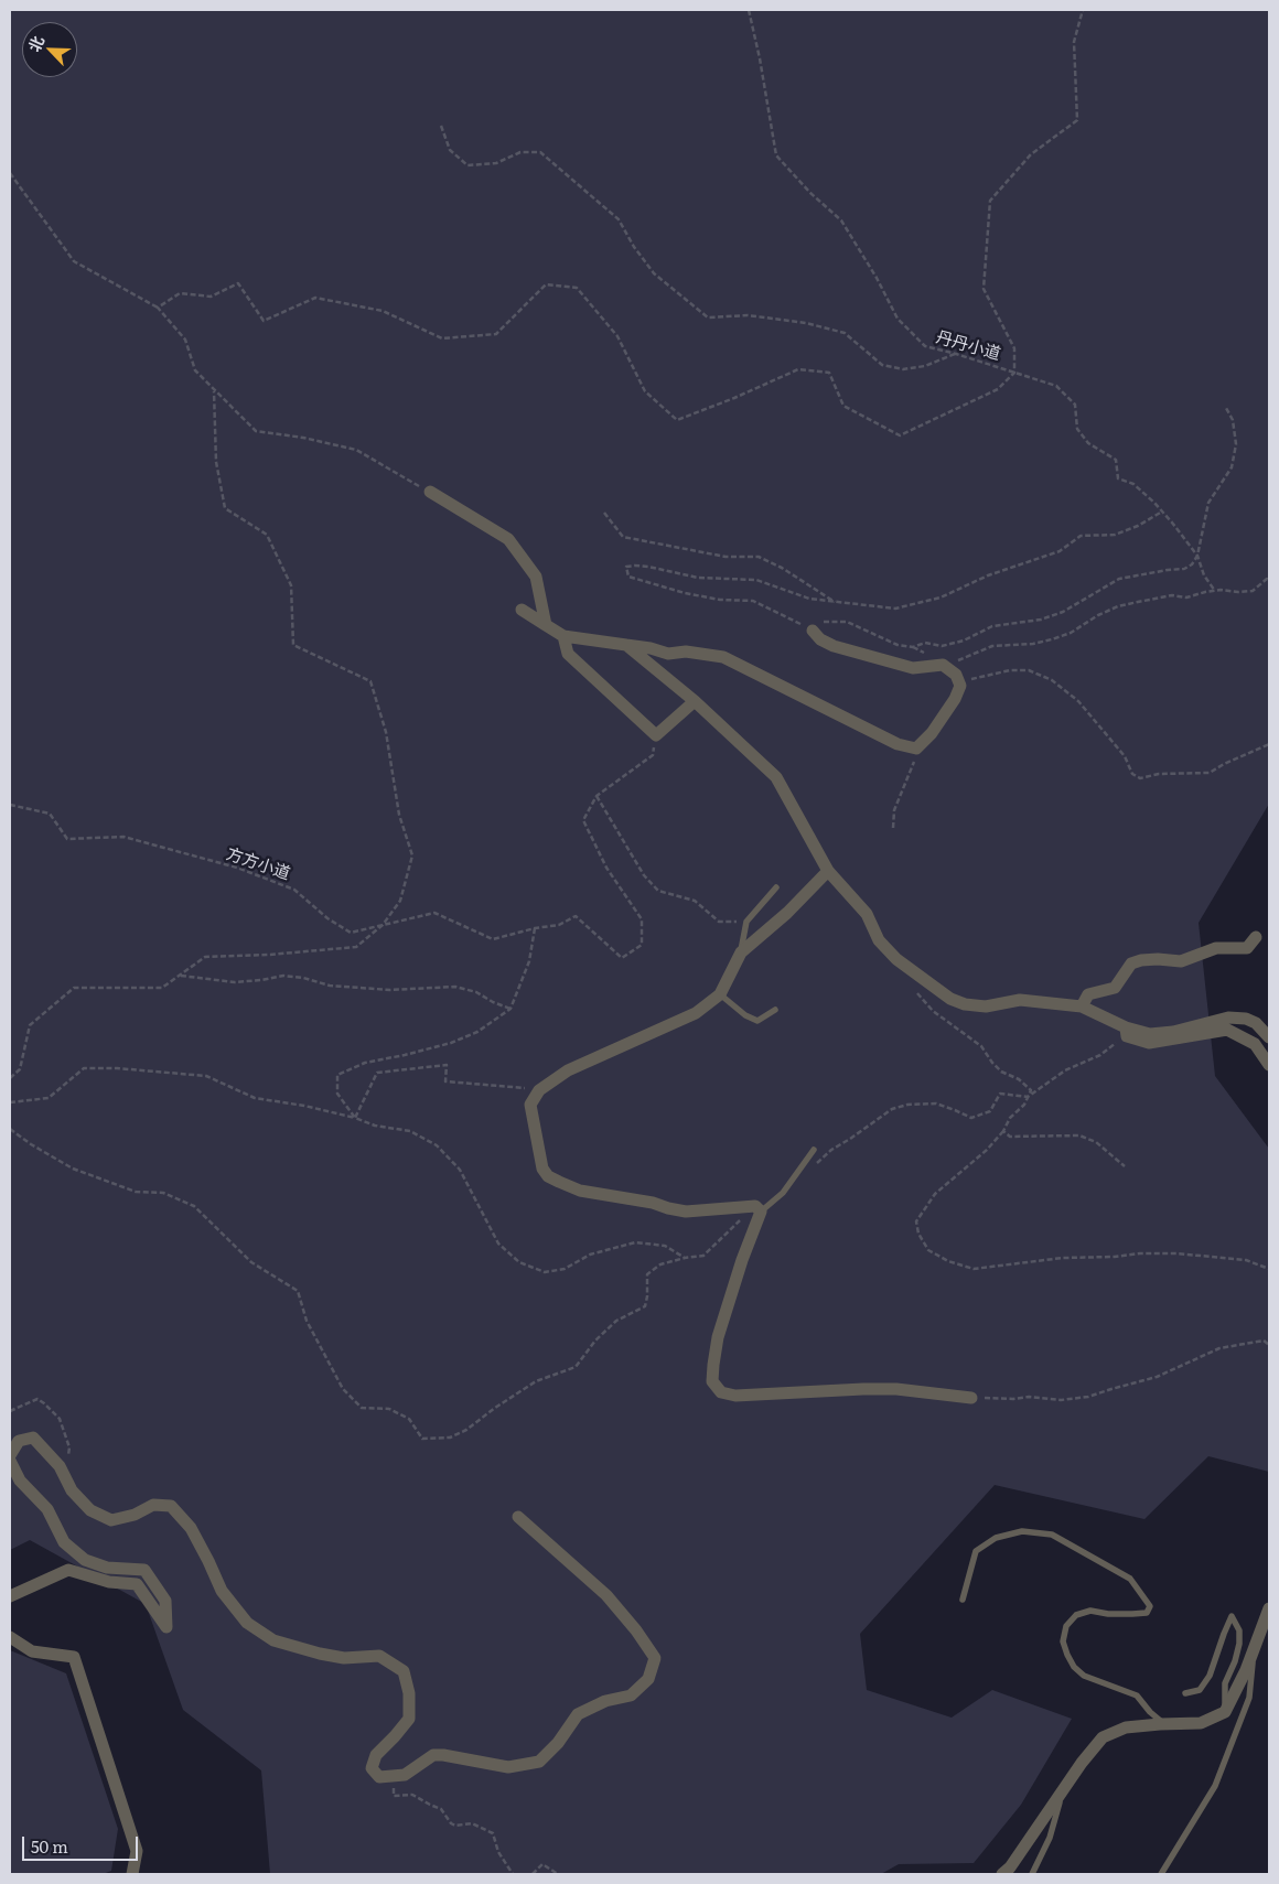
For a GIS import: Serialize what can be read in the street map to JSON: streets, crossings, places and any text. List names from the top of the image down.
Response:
{
  "streets": {
    "path": ["丹丹小道", "方方小道"]
  },
  "scale_bar": "50 m",
  "north": "top left"
}
